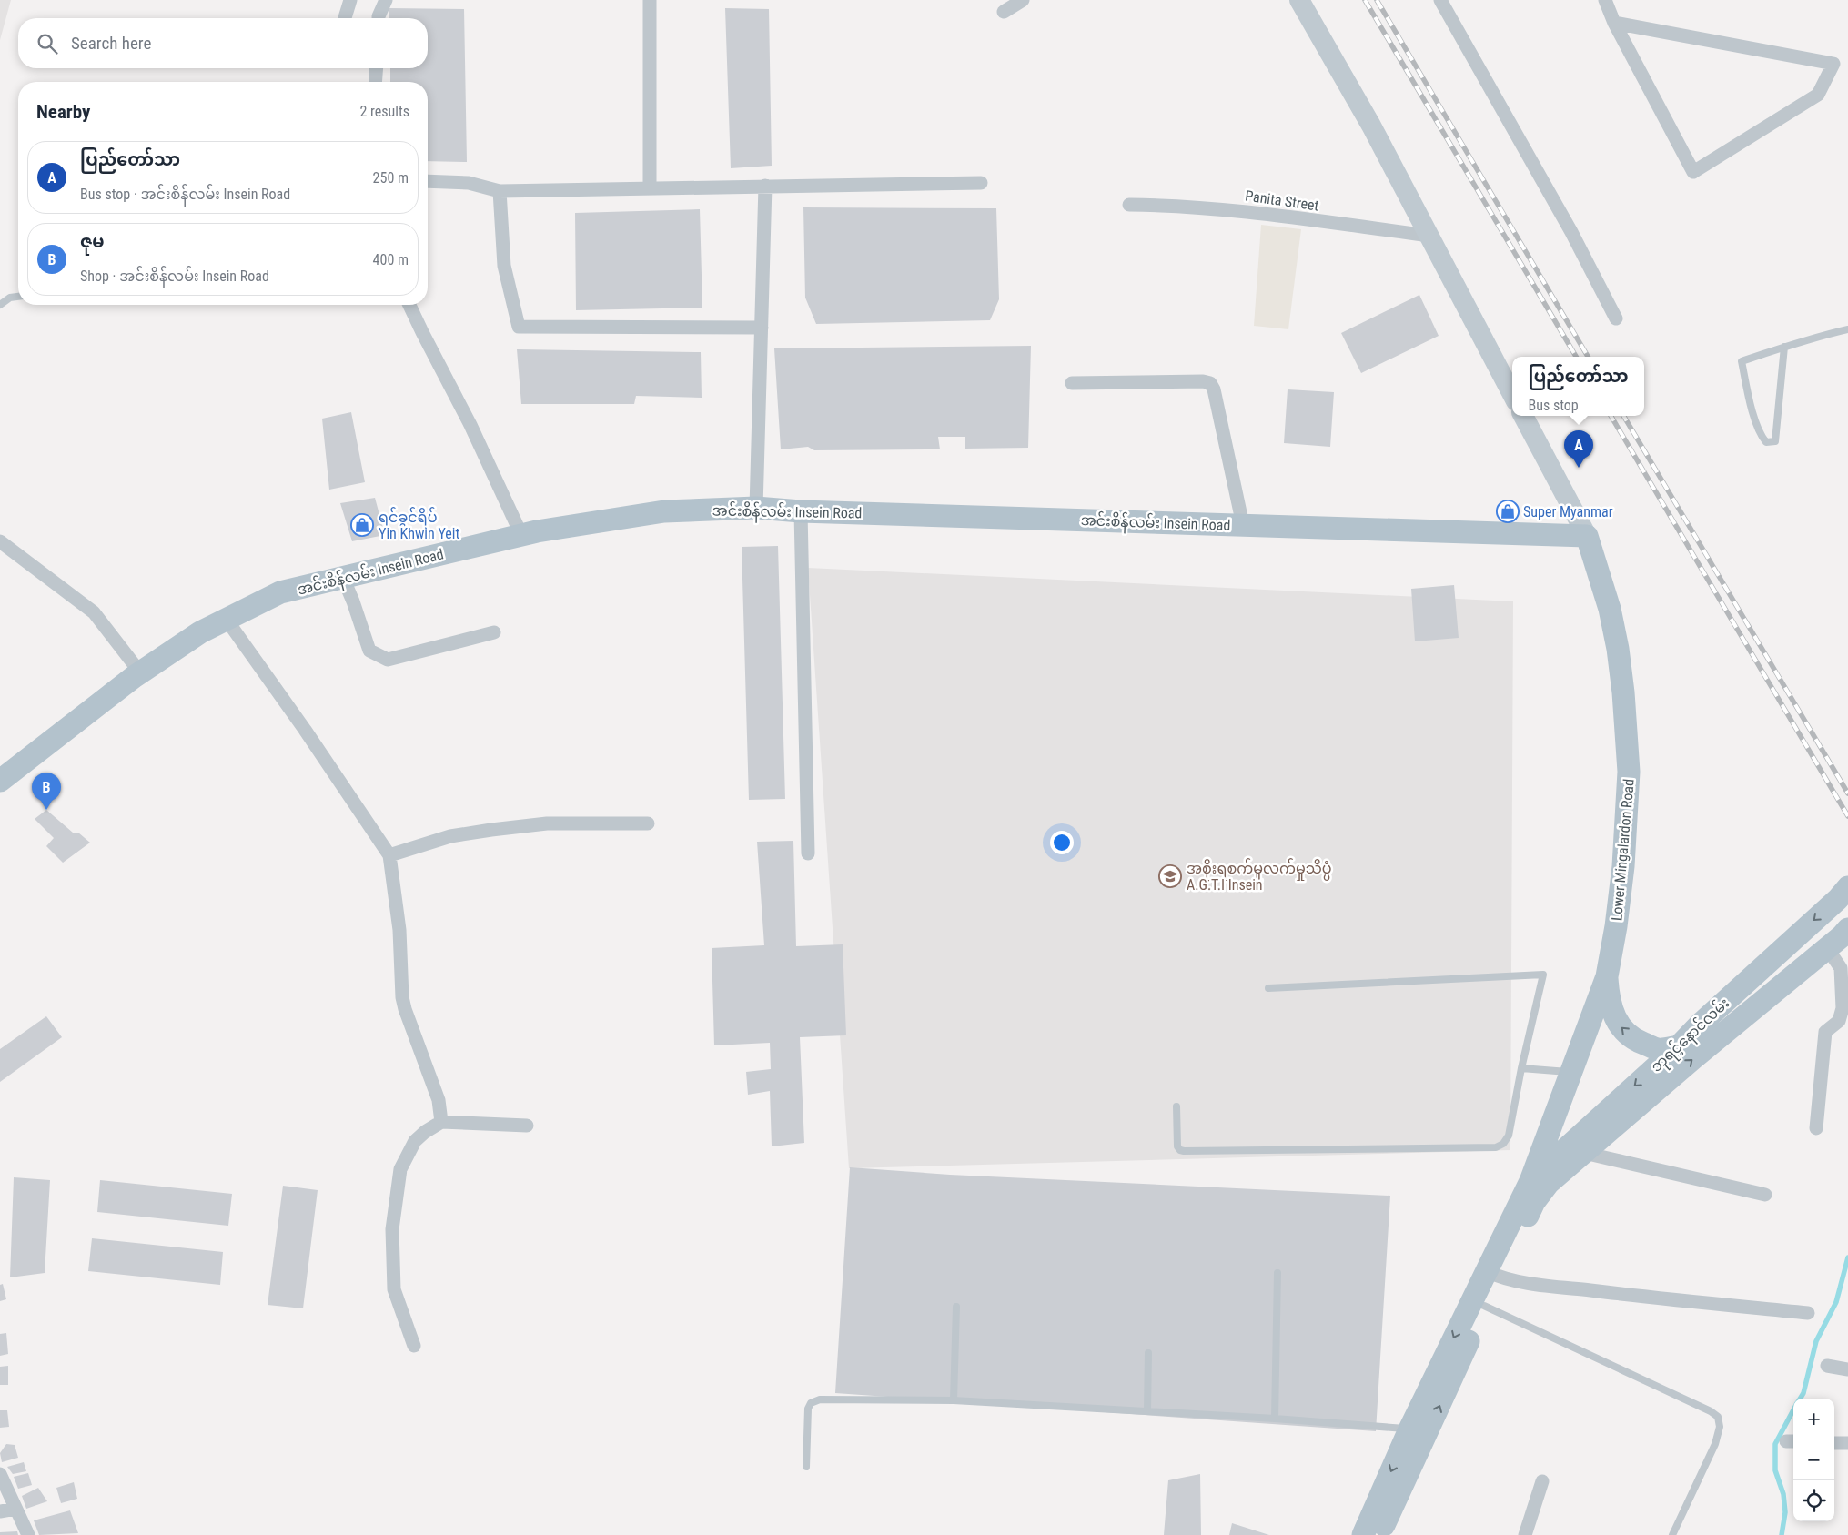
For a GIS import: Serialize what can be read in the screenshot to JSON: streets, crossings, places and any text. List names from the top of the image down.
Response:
{
  "streets": {
    "main road": ["အင်းစိန်လမ်း Insein Road", "Lower Mingalardon Road", "ဘုရင့်နောင်လမ်း"],
    "street": ["Panita Street"]
  },
  "crossings": [
    ["အင်းစိန်လမ်း Insein Road", "Lower Mingalardon Road"],
    ["Lower Mingalardon Road", "ဘုရင့်နောင်လမ်း"]
  ],
  "places": {
    "shop": ["Super Myanmar", "ရင်ခွင်ရိပ် Yin Khwin Yeit"],
    "school or university": ["အစိုးရစက်မှုလက်မှုသိပ္ပံ A.G.T.I Insein"]
  },
  "page": {
    "search": "Search here",
    "heading": ["Nearby", "2 results"],
    "list": [
      {
        "mark": "A",
        "name": "ပြည်တော်သာ",
        "note": "Bus stop · အင်းစိန်လမ်း Insein Road",
        "value": "250 m"
      },
      {
        "mark": "B",
        "name": "ဇုမ",
        "note": "Shop · အင်းစိန်လမ်း Insein Road",
        "value": "400 m"
      }
    ],
    "popup": ["ပြည်တော်သာ", "Bus stop"],
    "pins": ["A", "B"],
    "map_buttons": ["+", "−"]
  }
}
